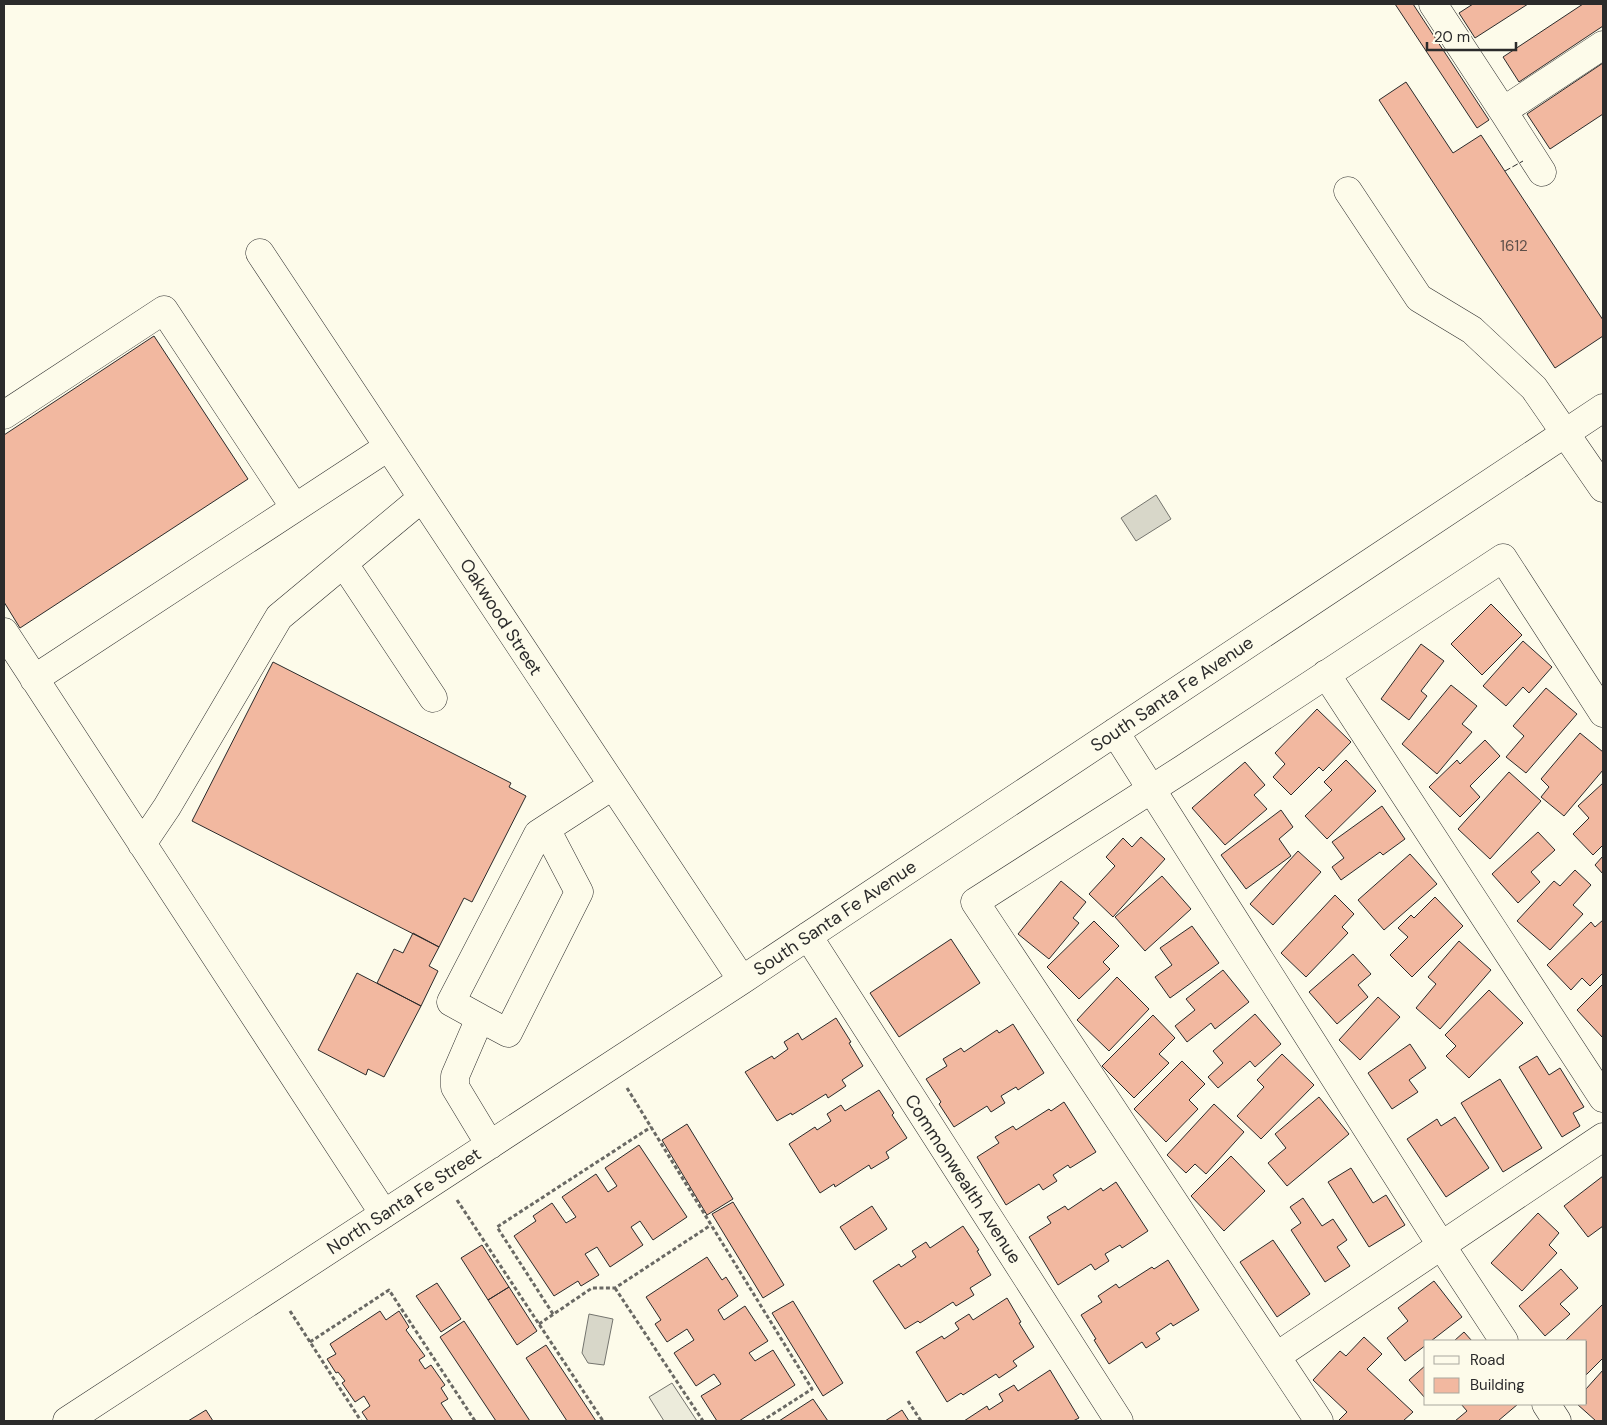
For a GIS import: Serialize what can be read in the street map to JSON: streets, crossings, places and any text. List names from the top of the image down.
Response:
{
  "streets": {
    "street": [
      "Oakwood Street",
      "South Santa Fe Avenue",
      "Commonwealth Avenue",
      "North Santa Fe Street"
    ]
  },
  "crossings": [
    ["Oakwood Street", "South Santa Fe Avenue"],
    ["Oakwood Street", "North Santa Fe Street"],
    ["South Santa Fe Avenue", "Commonwealth Avenue"],
    ["South Santa Fe Avenue", "North Santa Fe Street"]
  ],
  "house_numbers": ["1612"],
  "legend": ["Road", "Building"],
  "scale_bar": "20 m"
}
